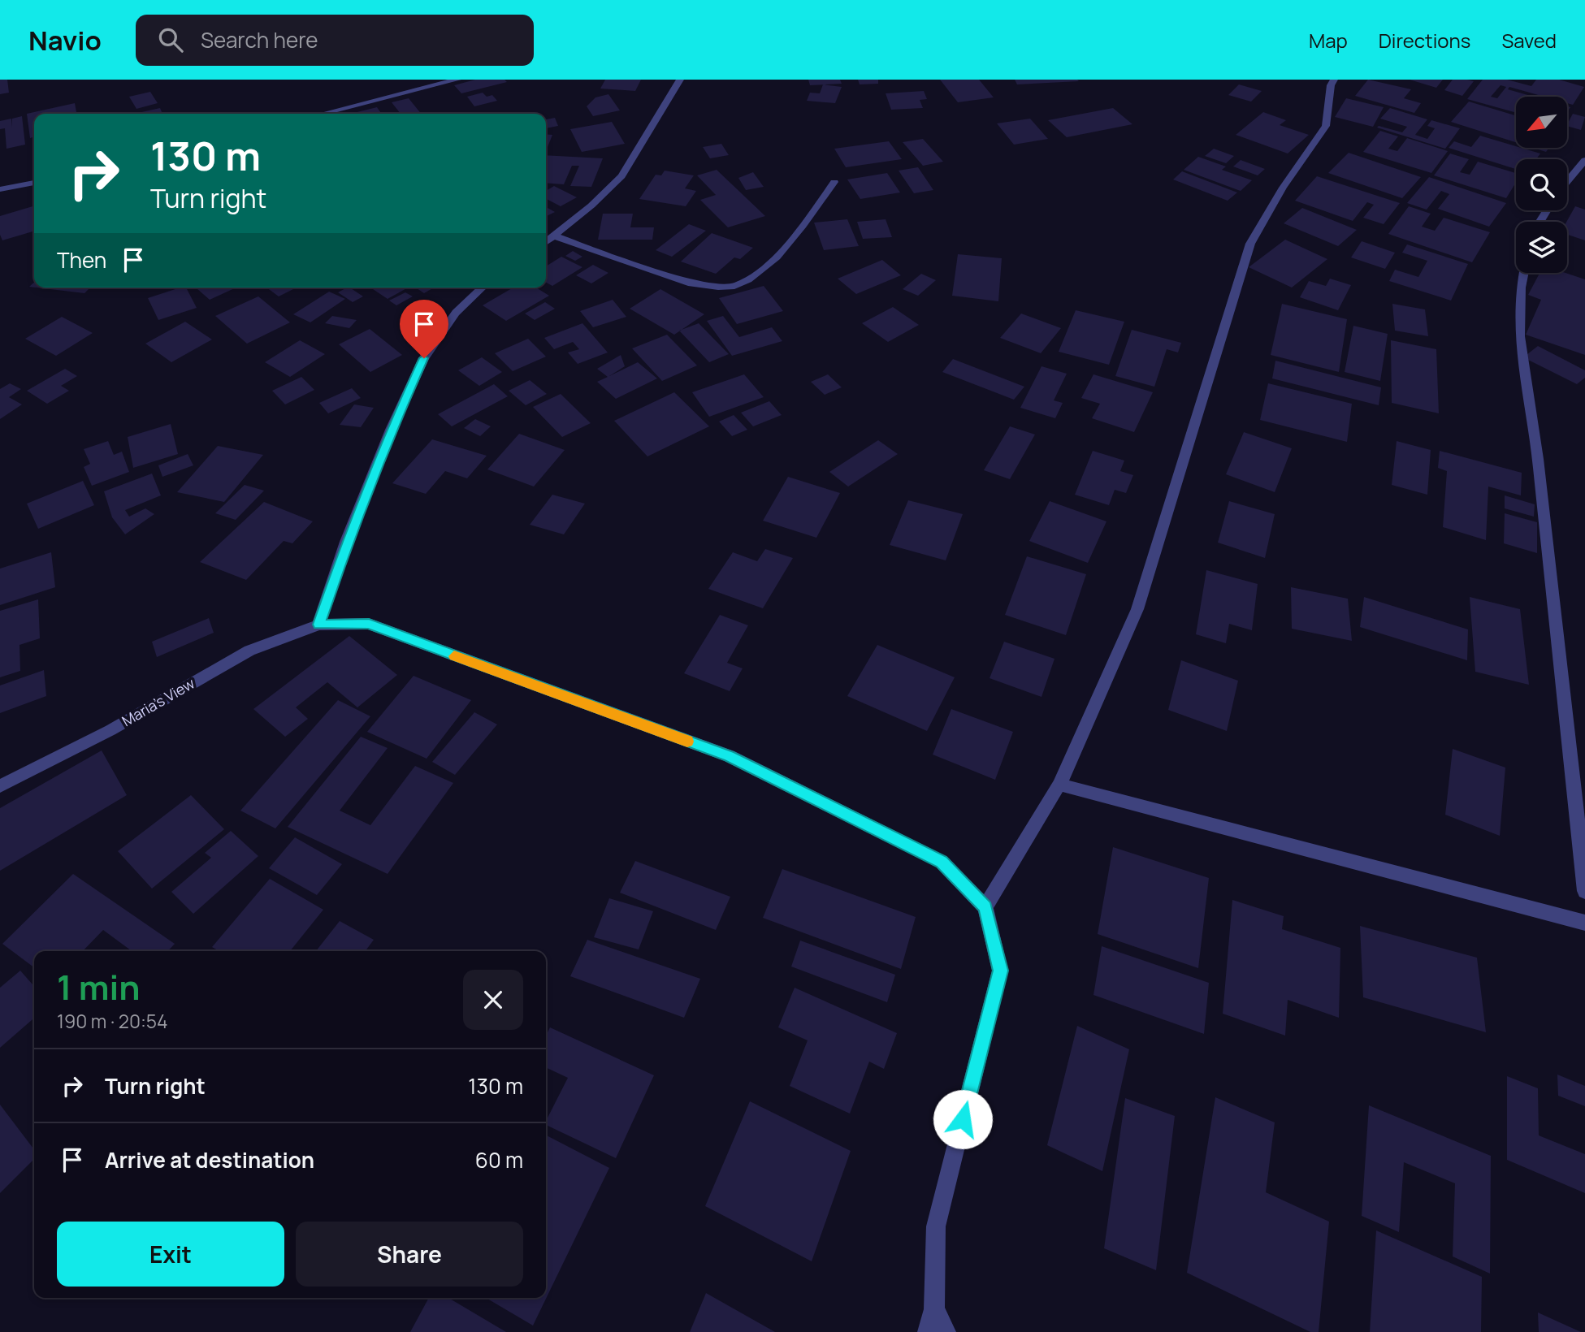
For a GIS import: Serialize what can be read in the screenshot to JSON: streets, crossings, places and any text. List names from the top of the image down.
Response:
{
  "streets": {
    "street": ["Maria's View"]
  },
  "north": "bottom left",
  "page": {
    "header": "Navio",
    "search": "Search here",
    "nav": ["Map", "Directions", "Saved"],
    "turn": ["130 m", "Turn right"],
    "then": "Then",
    "heading": ["1 min", "190 m · 20:54"],
    "list": [
      {
        "name": "Turn right",
        "value": "130 m"
      },
      {
        "name": "Arrive at destination",
        "value": "60 m"
      }
    ],
    "buttons": ["Exit", "Share"]
  }
}
